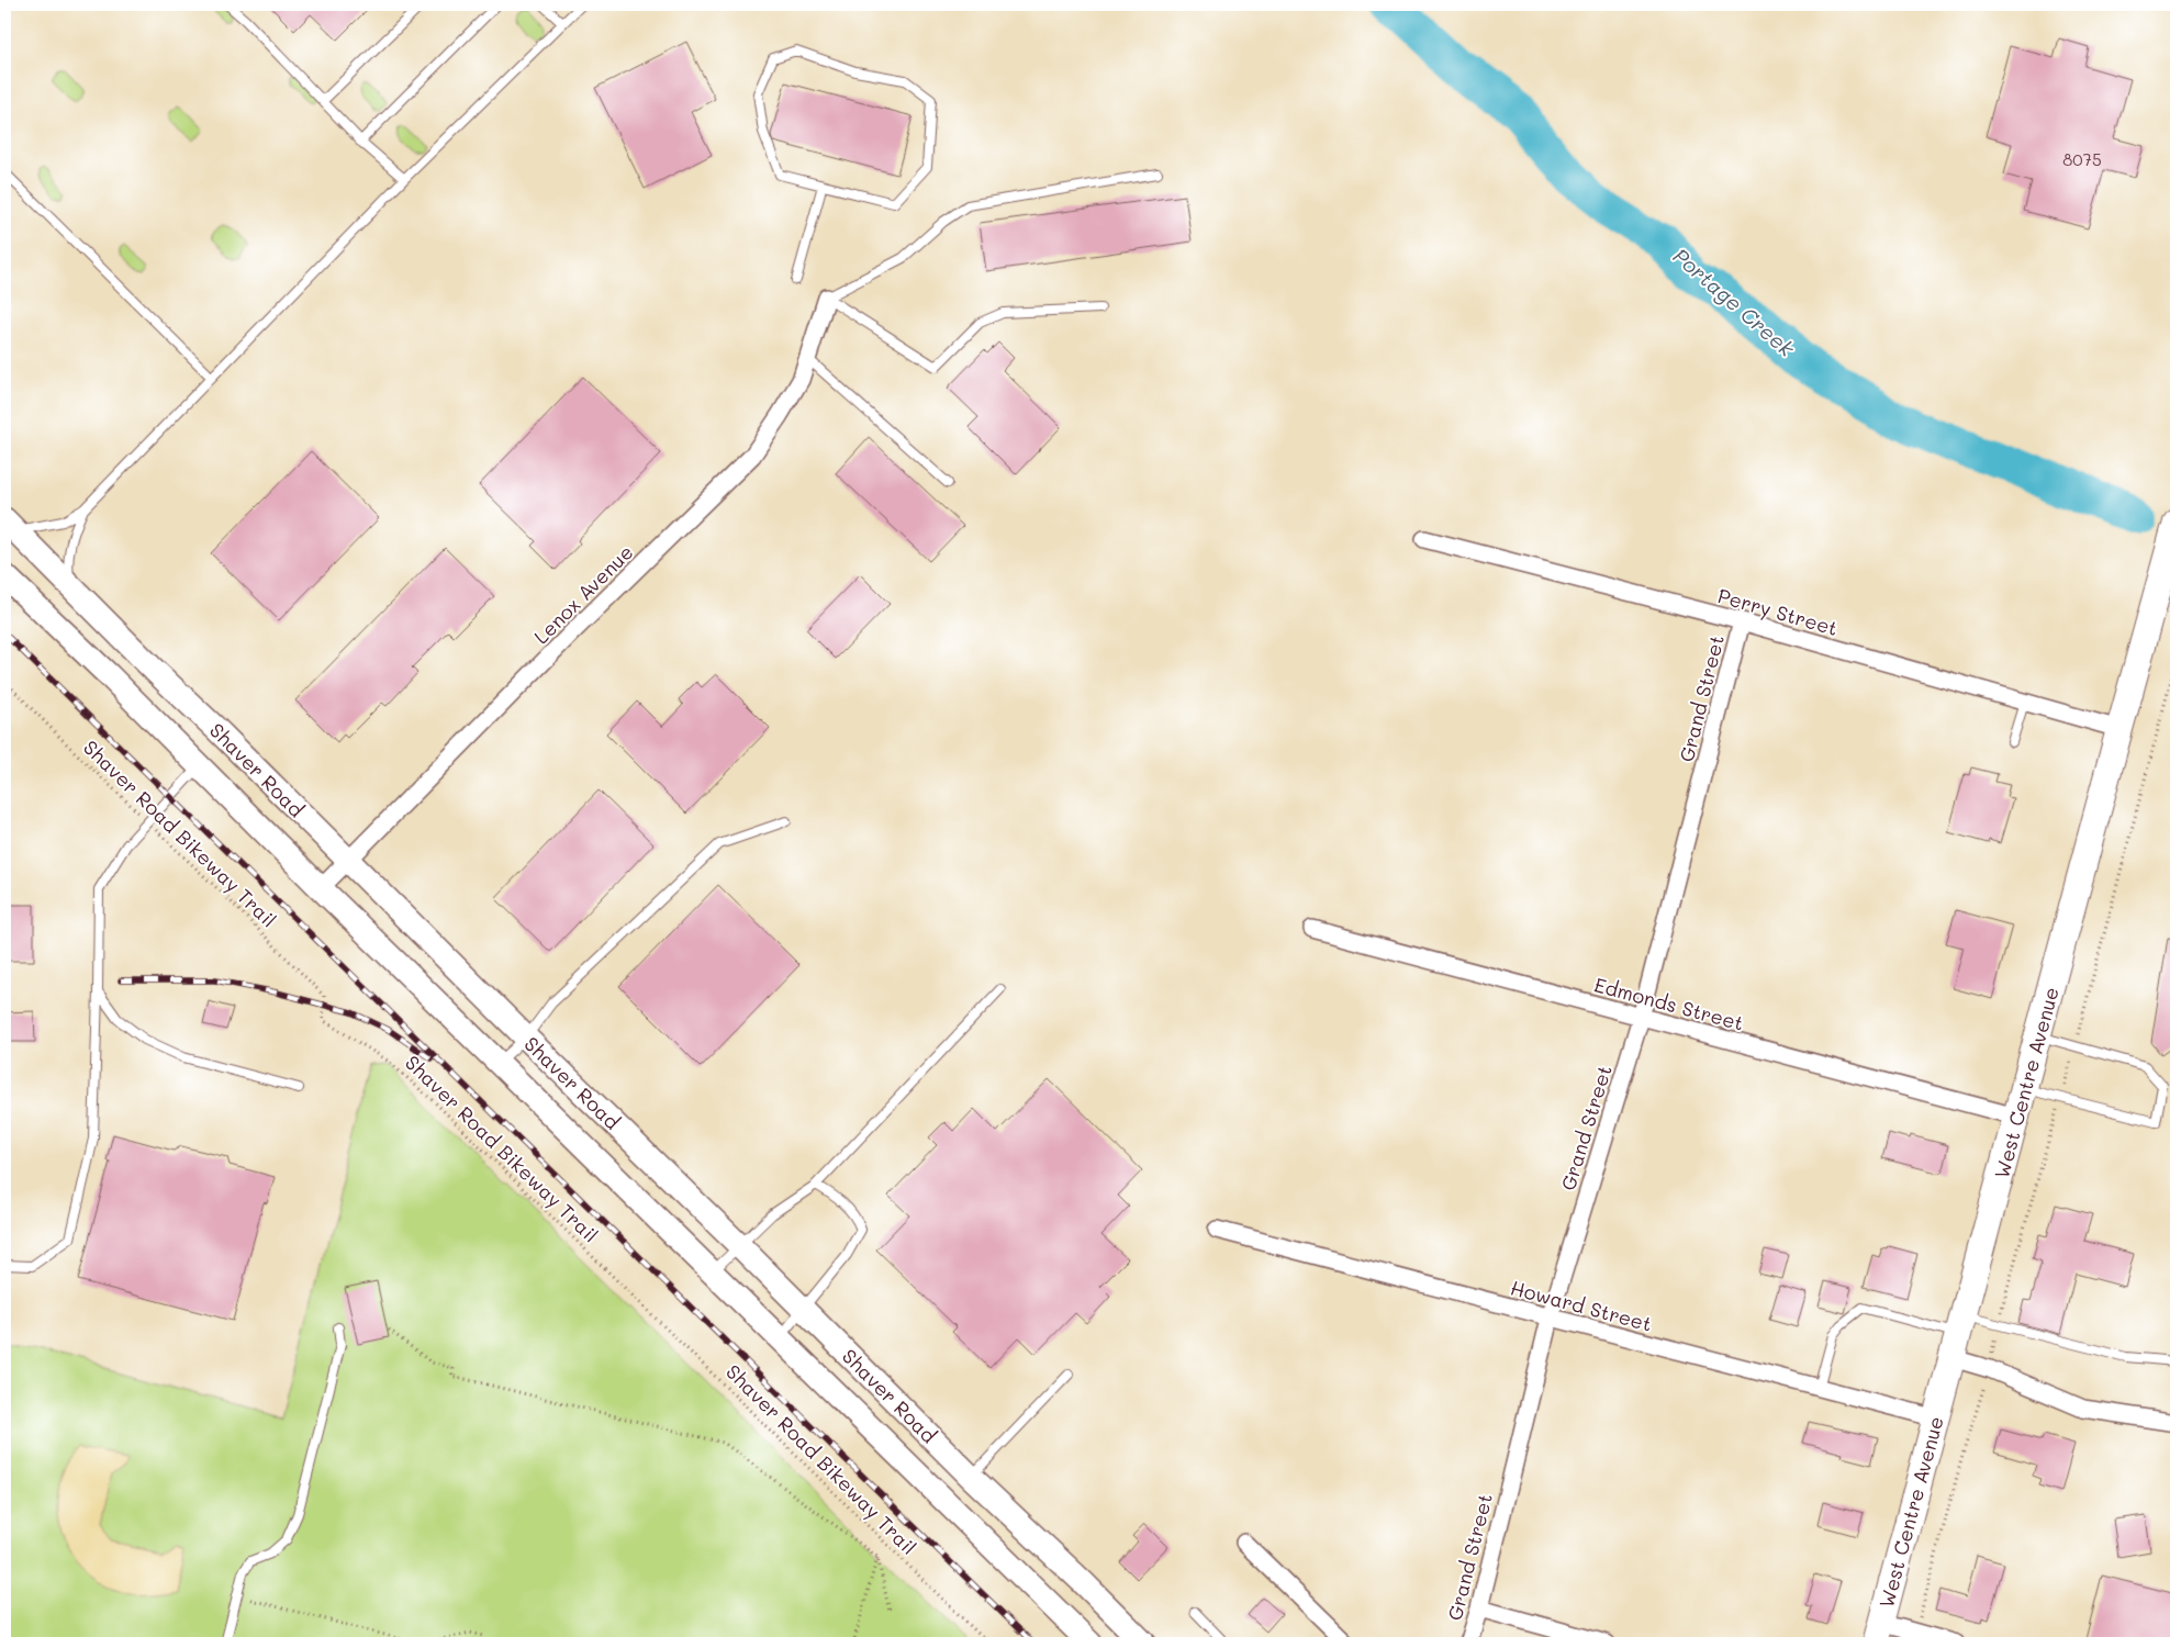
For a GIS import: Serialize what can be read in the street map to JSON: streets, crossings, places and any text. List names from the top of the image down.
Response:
{
  "streets": {
    "main road": ["Shaver Road", "West Centre Avenue"],
    "street": [
      "Lenox Avenue",
      "Perry Street",
      "Grand Street",
      "Edmonds Street",
      "Howard Street"
    ],
    "path": ["Shaver Road Bikeway Trail"]
  },
  "crossings": [
    ["Lenox Avenue", "Shaver Road"],
    ["Perry Street", "Grand Street"],
    ["Perry Street", "West Centre Avenue"],
    ["Grand Street", "Edmonds Street"],
    ["Grand Street", "Howard Street"],
    ["Edmonds Street", "West Centre Avenue"],
    ["West Centre Avenue", "Howard Street"]
  ],
  "water": ["Portage Creek"],
  "house_numbers": ["8075"]
}
